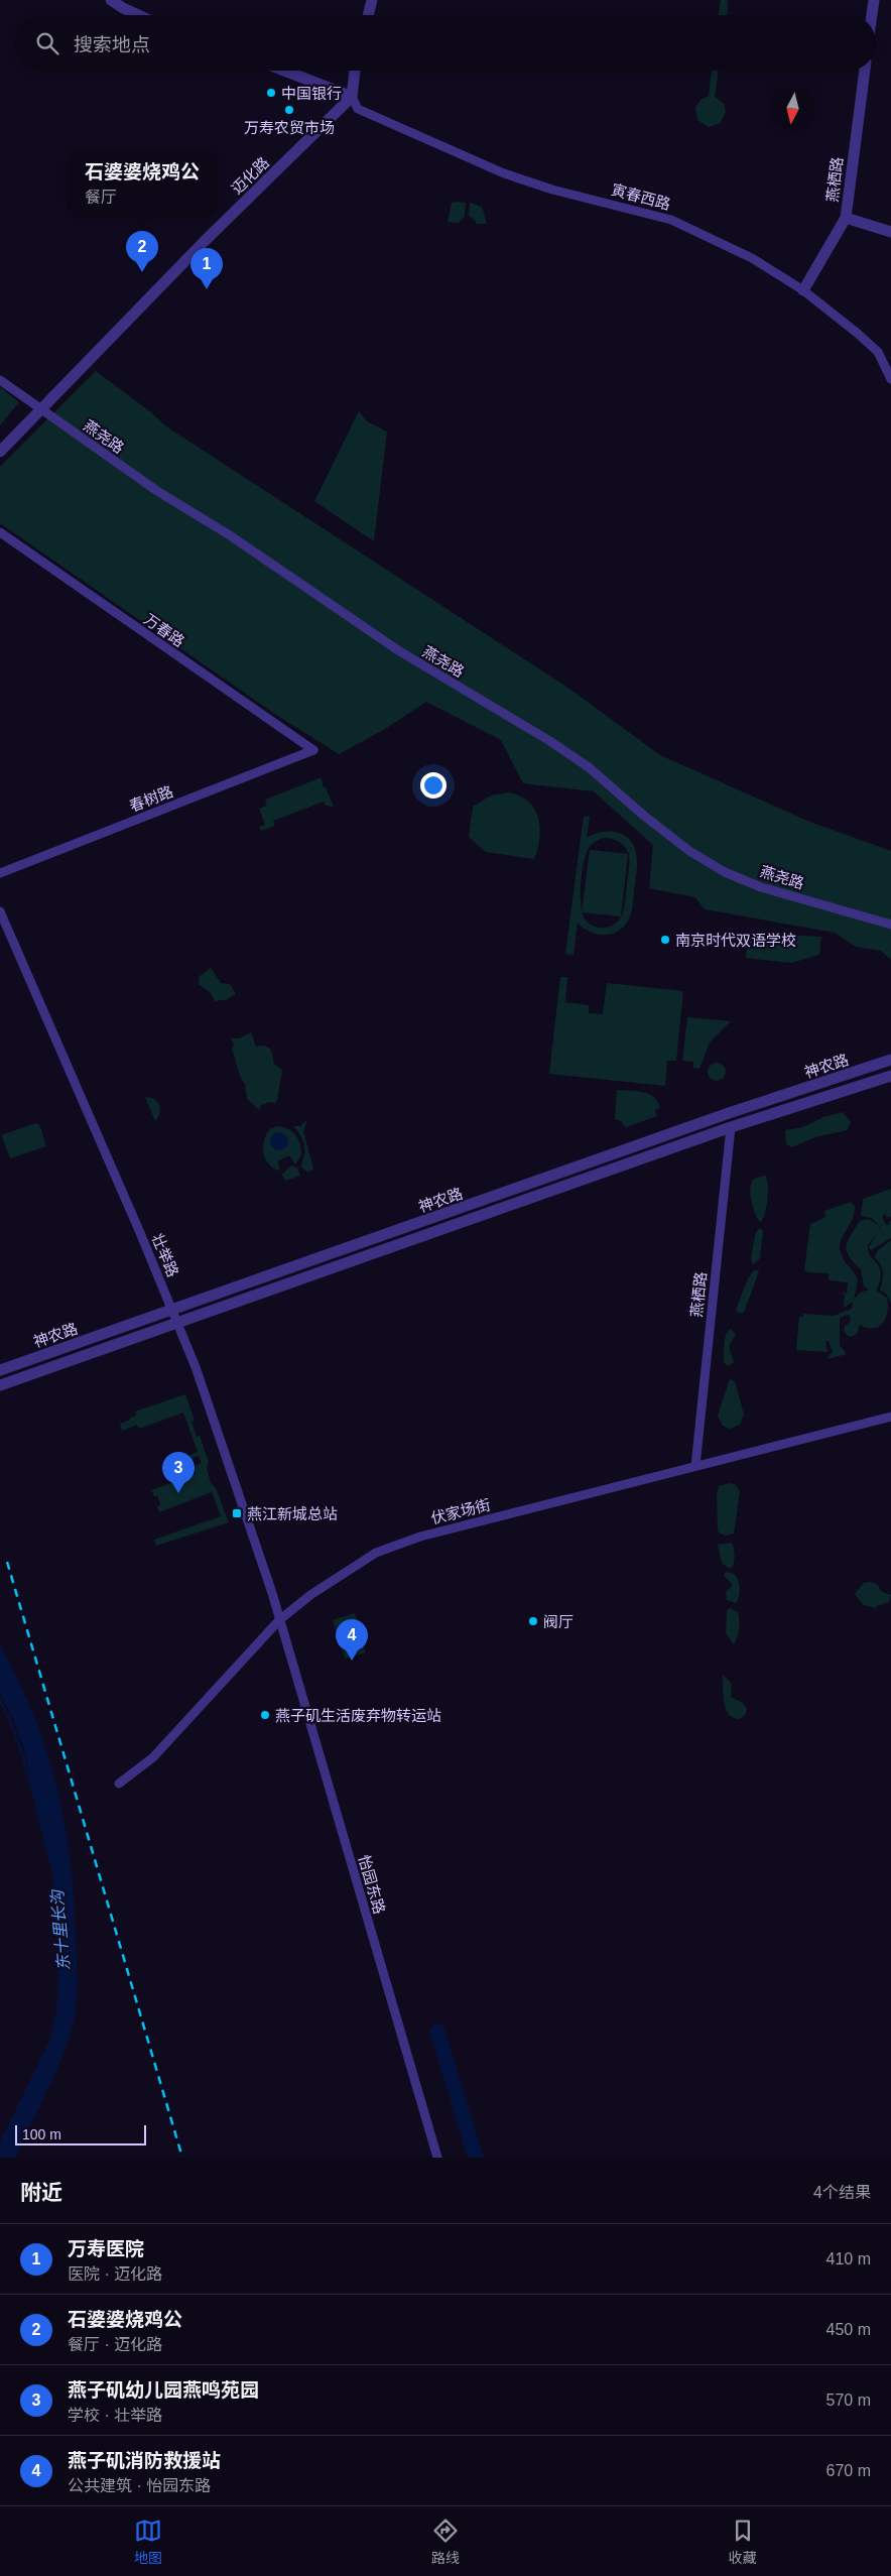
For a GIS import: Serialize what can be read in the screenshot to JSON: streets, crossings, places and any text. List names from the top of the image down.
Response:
{
  "streets": {
    "street": [
      "迈化路",
      "燕栖路",
      "寅春西路",
      "燕尧路",
      "万春路",
      "春树路",
      "神农路",
      "壮举路",
      "伏家场街",
      "怡园东路"
    ]
  },
  "crossings": [
    ["迈化路", "寅春西路"],
    ["迈化路", "燕尧路"],
    ["燕栖路", "寅春西路"],
    ["燕栖路", "神农路"],
    ["燕栖路", "伏家场街"],
    ["万春路", "春树路"],
    ["神农路", "壮举路"],
    ["壮举路", "伏家场街"],
    ["壮举路", "怡园东路"],
    ["伏家场街", "怡园东路"]
  ],
  "water": ["东十里长沟"],
  "places": {
    "other": [
      "中国银行",
      "万寿农贸市场",
      "南京时代双语学校",
      "阀厅",
      "燕子矶生活废弃物转运站"
    ],
    "transit": ["燕江新城总站"]
  },
  "scale_bar": "100 m",
  "north": "bottom",
  "page": {
    "search": "搜索地点",
    "popup": ["石婆婆烧鸡公", "餐厅"],
    "pins": [
      "2",
      "1",
      "3",
      "4"
    ],
    "scale": "100 m",
    "heading": ["附近", "4个结果"],
    "list": [
      {
        "mark": "1",
        "name": "万寿医院",
        "note": "医院 · 迈化路",
        "value": "410 m"
      },
      {
        "mark": "2",
        "name": "石婆婆烧鸡公",
        "note": "餐厅 · 迈化路",
        "value": "450 m"
      },
      {
        "mark": "3",
        "name": "燕子矶幼儿园燕鸣苑园",
        "note": "学校 · 壮举路",
        "value": "570 m"
      },
      {
        "mark": "4",
        "name": "燕子矶消防救援站",
        "note": "公共建筑 · 怡园东路",
        "value": "670 m"
      }
    ],
    "nav": ["地图", "路线", "收藏"]
  }
}
